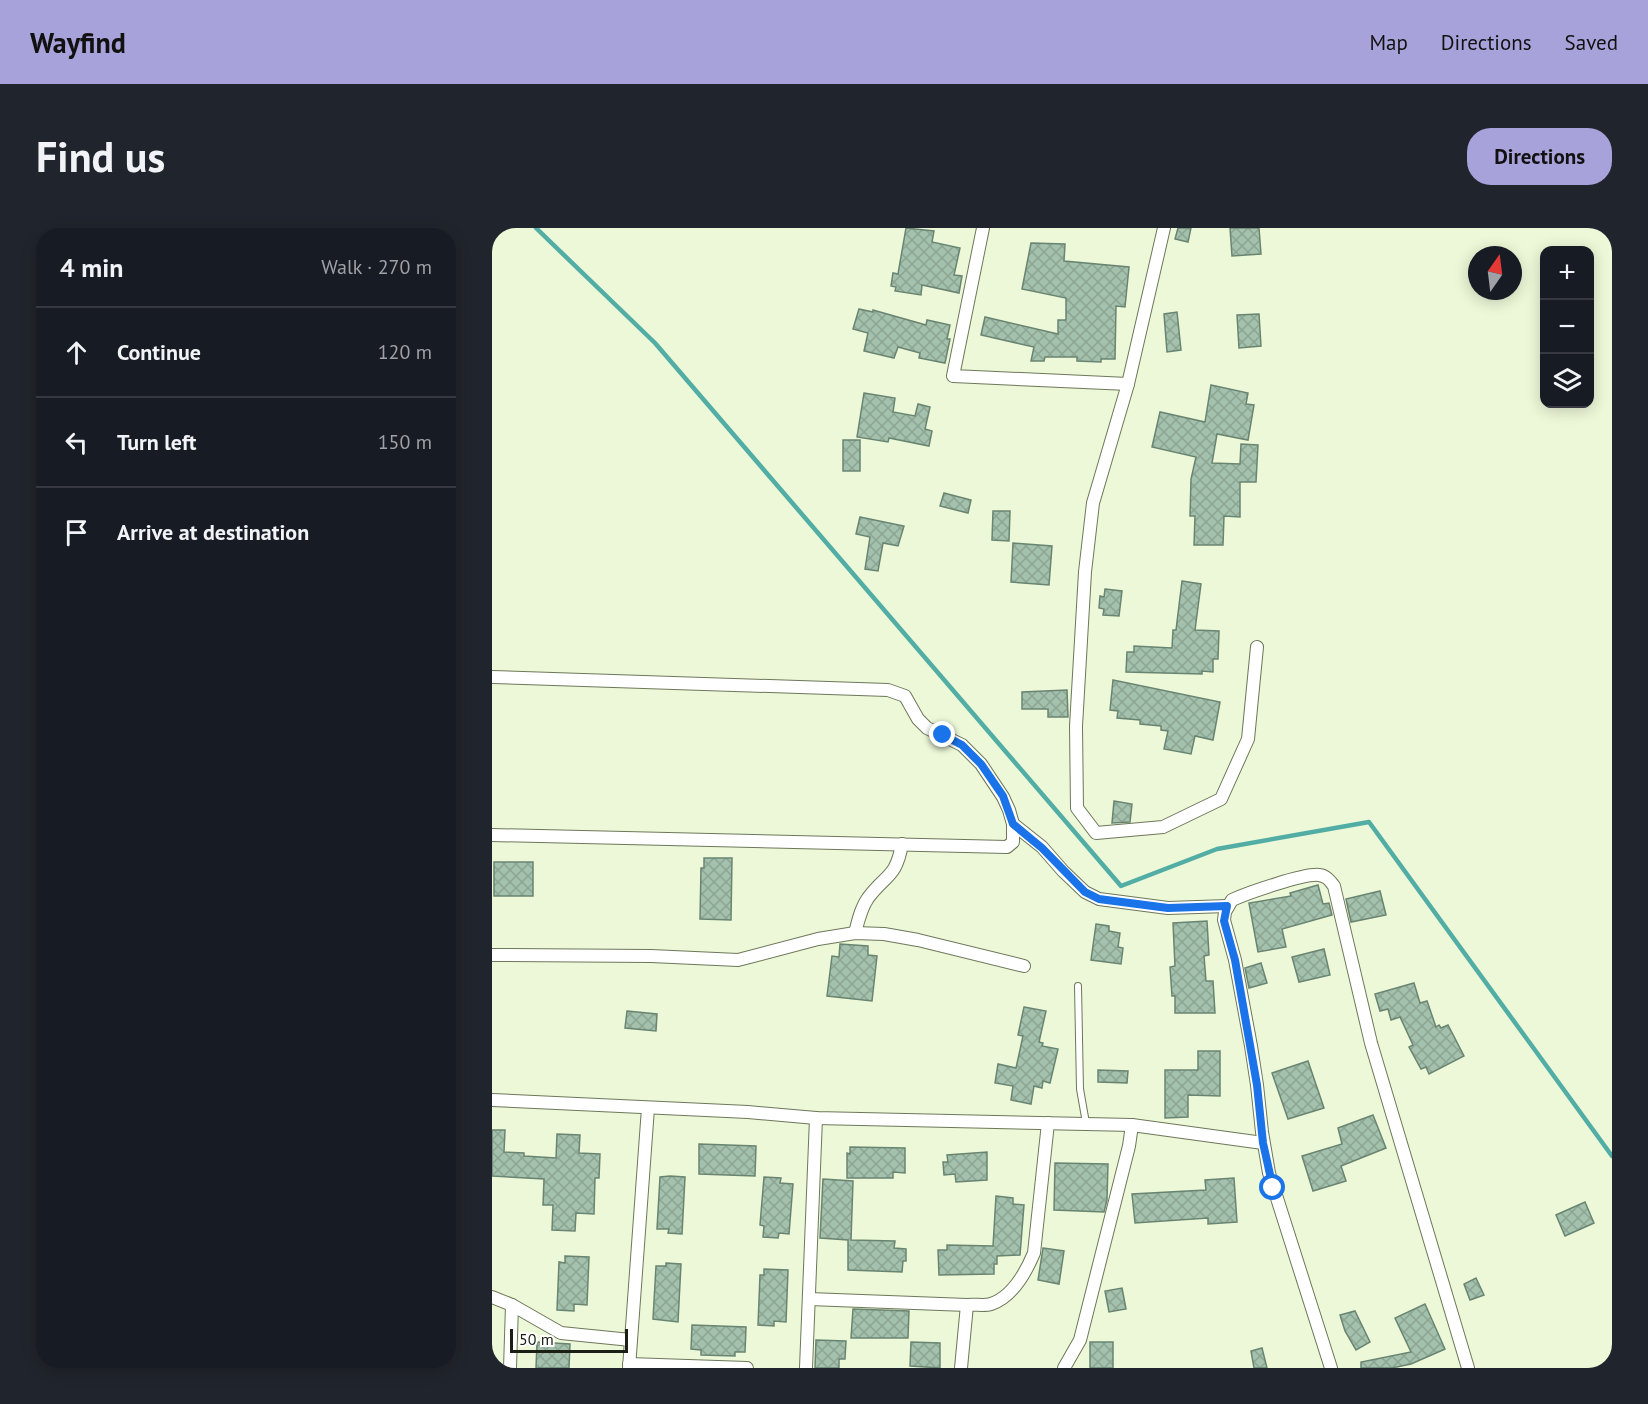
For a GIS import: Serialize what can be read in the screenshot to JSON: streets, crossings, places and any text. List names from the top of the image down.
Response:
{
  "scale_bar": "50 m",
  "north": "top",
  "page": {
    "header": "Wayfind",
    "nav": ["Map", "Directions", "Saved"],
    "buttons": "Directions",
    "title": "Find us",
    "heading": ["4 min", "Walk · 270 m"],
    "map_buttons": ["+", "−"],
    "list": [
      ["Continue", "120 m"],
      ["Turn left", "150 m"],
      "Arrive at destination"
    ],
    "scale": "50 m"
  }
}
